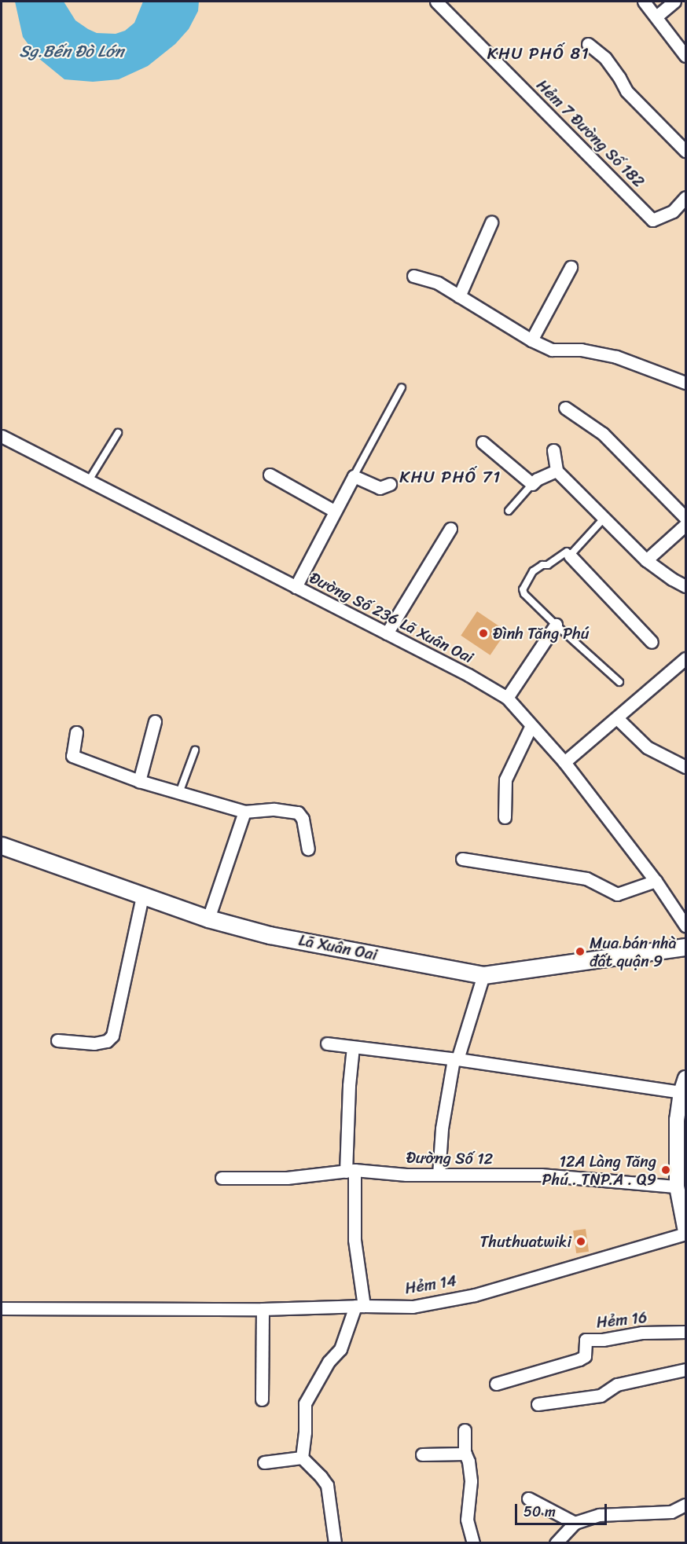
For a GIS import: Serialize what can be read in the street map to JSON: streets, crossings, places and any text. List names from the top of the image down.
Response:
{
  "streets": {
    "main road": ["Lã Xuân Oai"],
    "street": [
      "Hẻm 7 Đường Số 182",
      "Đường Số 236 Lã Xuân Oai",
      "Đường Số 12",
      "Hẻm 14",
      "Hẻm 16"
    ]
  },
  "districts": ["KHU PHỐ 81", "KHU PHỐ 71"],
  "water": ["Sg.Bến Đò Lớn"],
  "places": [
    "Đình Tăng Phú",
    "Mua bán nhà đất quận 9",
    "12A Làng Tăng Phú . TNP.A . Q9",
    "Thuthuatwiki"
  ],
  "scale_bar": "50 m"
}
